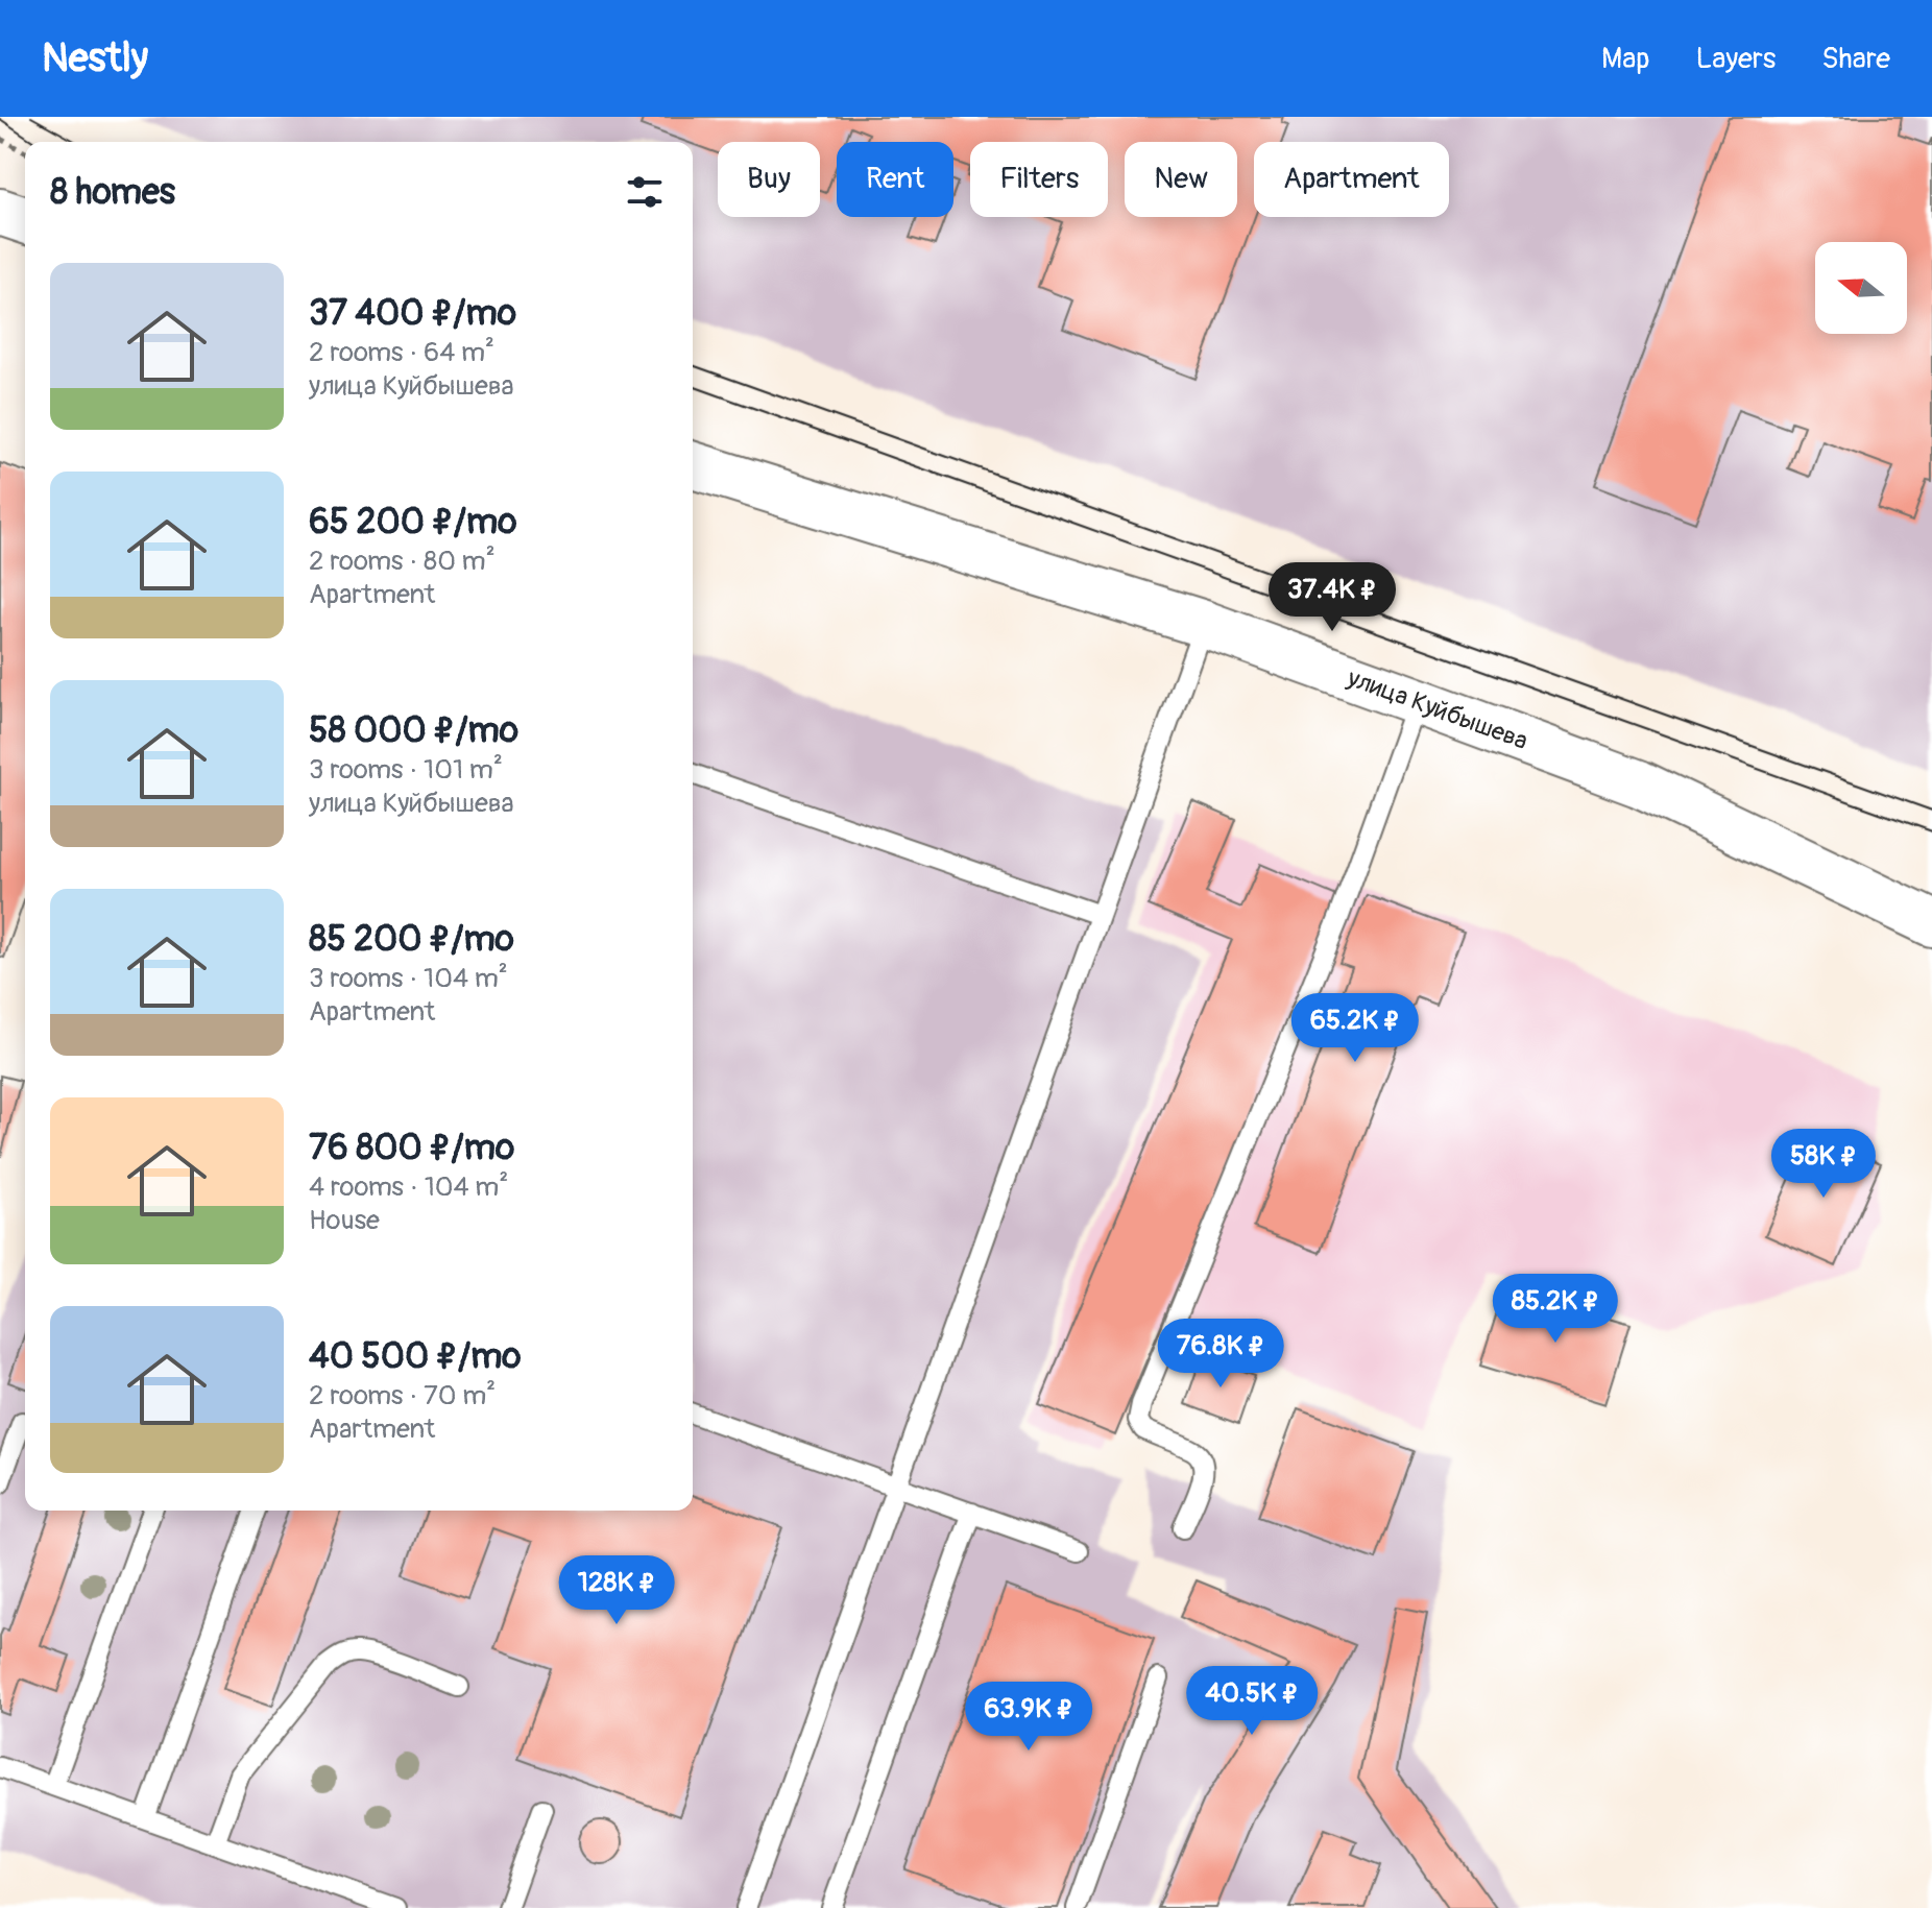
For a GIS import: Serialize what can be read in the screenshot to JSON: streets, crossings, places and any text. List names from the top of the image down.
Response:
{
  "streets": {
    "main road": ["улица Куйбышева"]
  },
  "north": "left",
  "page": {
    "header": "Nestly",
    "nav": ["Map", "Layers", "Share"],
    "chip": [
      "Buy",
      "Rent",
      "Filters",
      "New",
      "Apartment"
    ],
    "heading": "8 homes",
    "list": [
      {
        "name": "37 400 ₽/mo",
        "note": "2 rooms · 64 m² · улица Куйбышева"
      },
      {
        "name": "65 200 ₽/mo",
        "note": "2 rooms · 80 m² · Apartment"
      },
      {
        "name": "58 000 ₽/mo",
        "note": "3 rooms · 101 m² · улица Куйбышева"
      },
      {
        "name": "85 200 ₽/mo",
        "note": "3 rooms · 104 m² · Apartment"
      },
      {
        "name": "76 800 ₽/mo",
        "note": "4 rooms · 104 m² · House"
      },
      {
        "name": "40 500 ₽/mo",
        "note": "2 rooms · 70 m² · Apartment"
      }
    ],
    "price": [
      "37.4K ₽",
      "65.2K ₽",
      "58K ₽",
      "85.2K ₽",
      "76.8K ₽",
      "128K ₽",
      "40.5K ₽",
      "63.9K ₽"
    ]
  }
}
